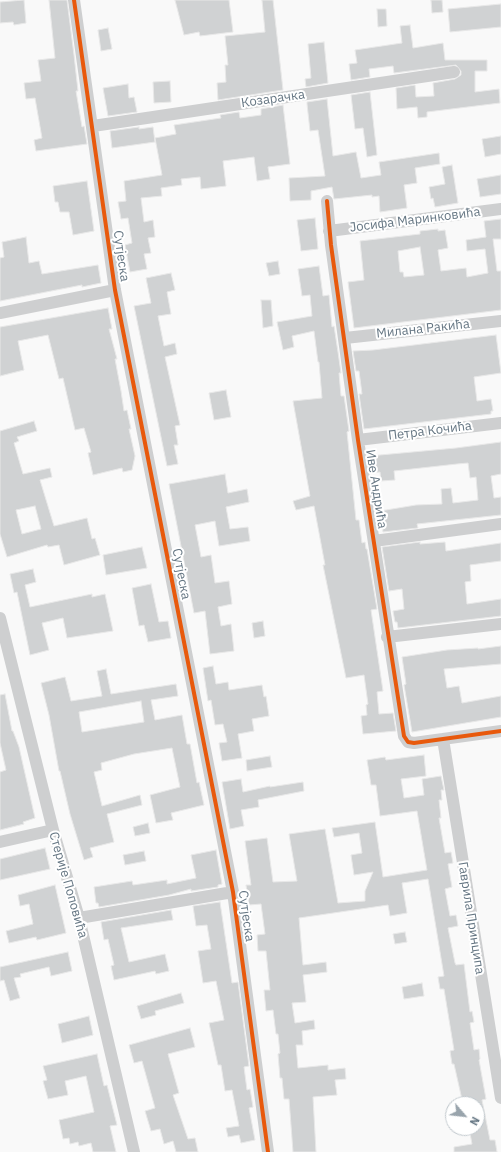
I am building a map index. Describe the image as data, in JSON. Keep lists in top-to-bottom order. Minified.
{"streets":{"street":["Козарачка","Јосифа Маринковића","Сутјеска","Милана Ракића","Петра Кочића","Иве Андрића","Стерије Поповића","Гаврила Принципа"]},"crossings":[["Козарачка","Сутјеска"],["Јосифа Маринковића","Иве Андрића"],["Милана Ракића","Иве Андрића"],["Петра Кочића","Иве Андрића"],["Иве Андрића","Гаврила Принципа"]],"north":"bottom right"}
